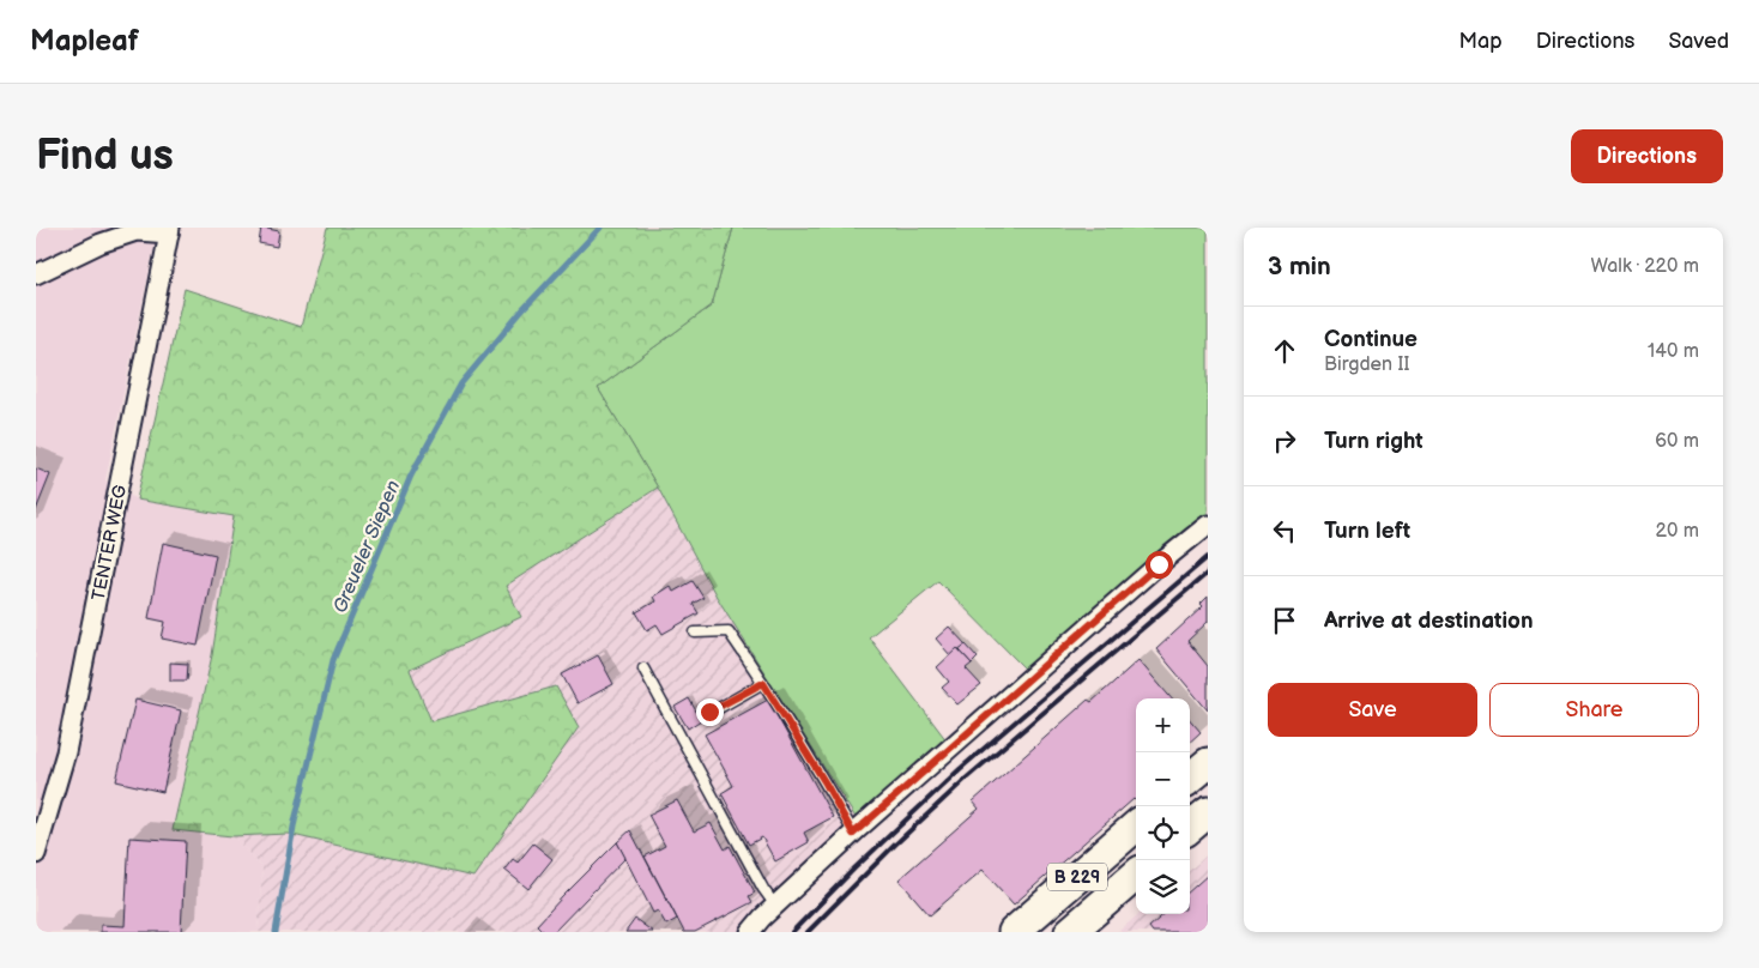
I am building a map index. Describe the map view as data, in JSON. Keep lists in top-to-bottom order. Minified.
{"streets":{"main road":["B 229"],"street":["TENTER WEG"]},"water":["Greueler Siepen"],"page":{"header":"Mapleaf","nav":["Map","Directions","Saved"],"buttons":["Directions",["Save","Share"]],"title":"Find us","heading":["3 min","Walk · 220 m"],"list":[["Continue","Birgden II","140 m"],["Turn right","60 m"],["Turn left","20 m"],"Arrive at destination"],"map_buttons":["+","−"]}}
